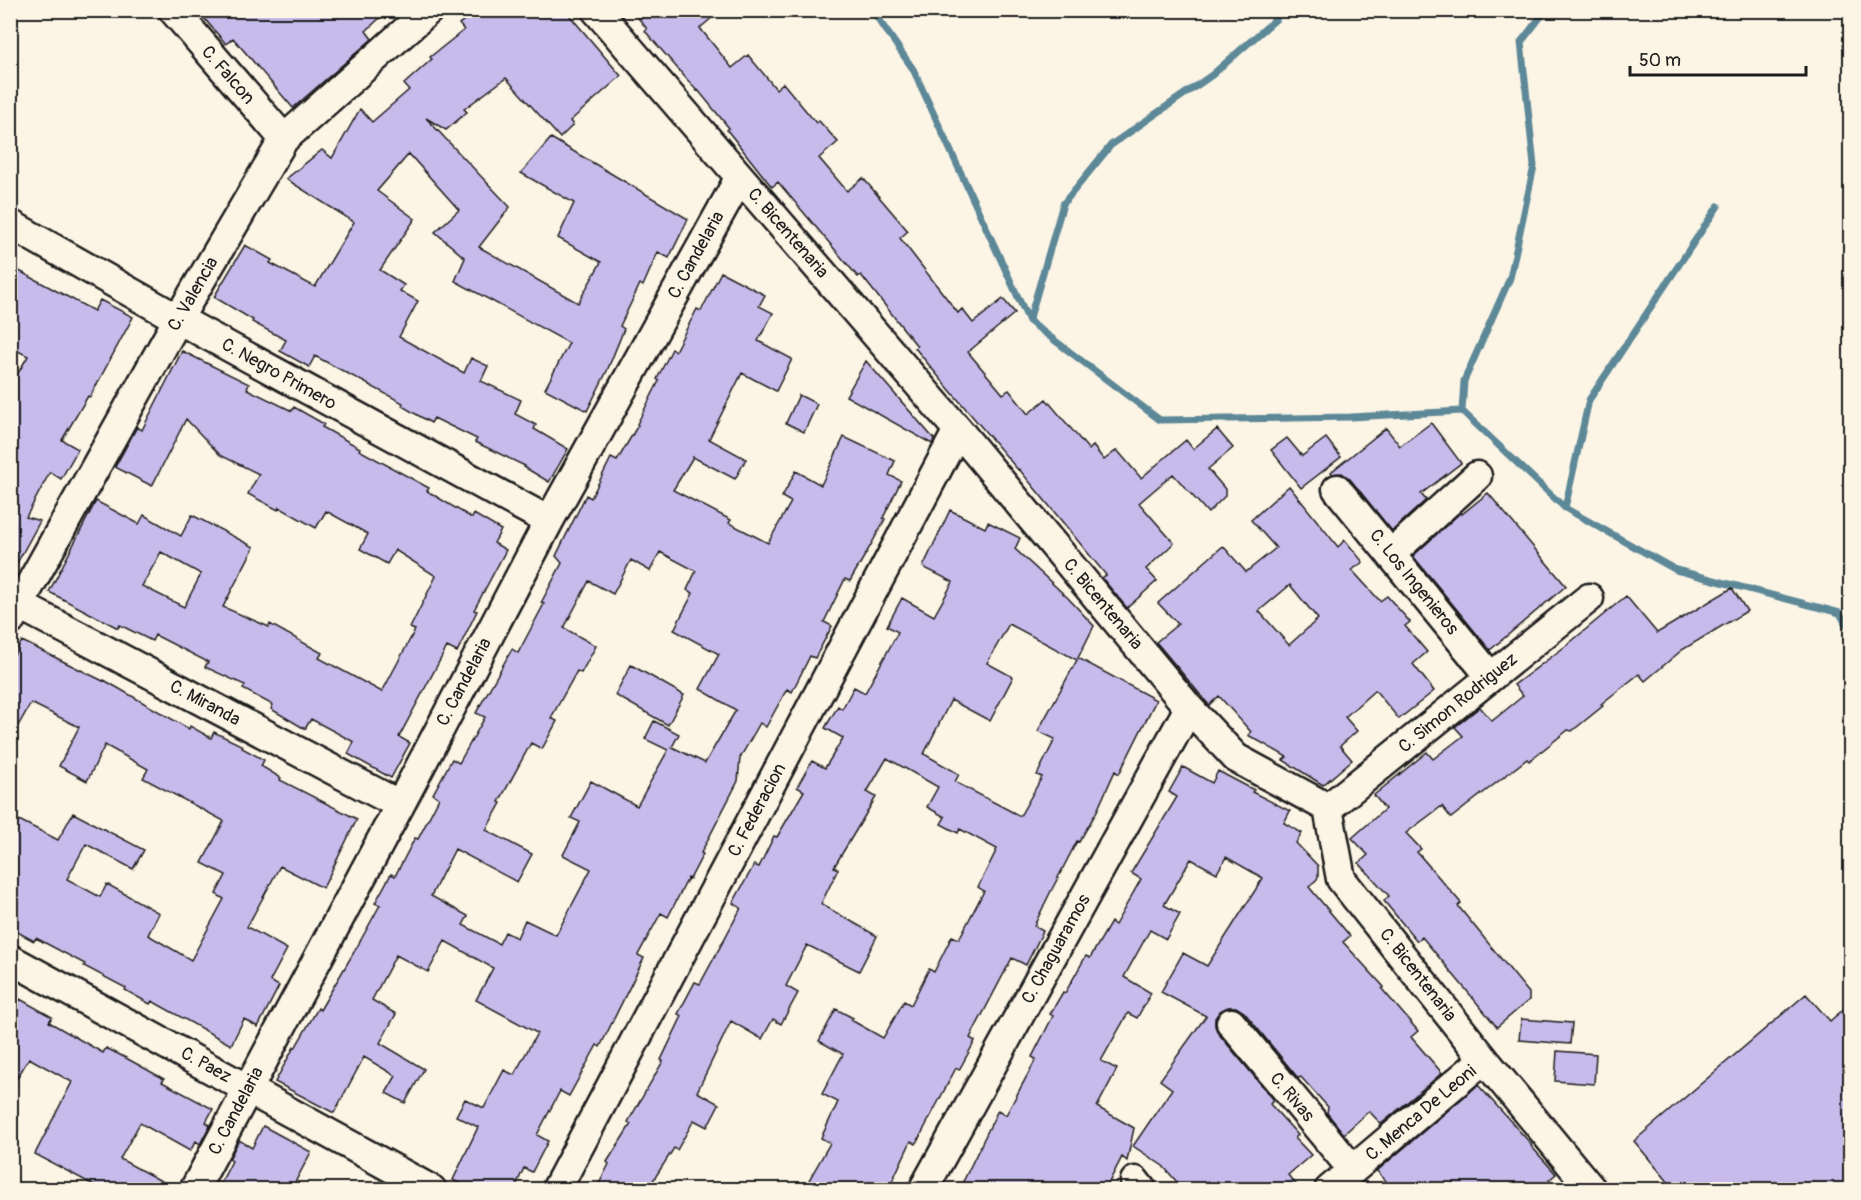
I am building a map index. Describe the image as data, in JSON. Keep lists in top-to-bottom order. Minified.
{"streets":{"street":["C. Falcon","C. Bicentenaria","C. Candelaria","C. Valencia","C. Negro Primero","C. Los Ingenieros","C. Miranda","C. Simon Rodriguez","C. Federacion","C. Chaguaramos","C. Paez","C. Rivas","C. Menca De Leoni"]},"crossings":[["C. Falcon","C. Valencia"],["C. Bicentenaria","C. Candelaria"],["C. Bicentenaria","C. Simon Rodriguez"],["C. Bicentenaria","C. Federacion"],["C. Bicentenaria","C. Chaguaramos"],["C. Bicentenaria","C. Menca De Leoni"],["C. Candelaria","C. Negro Primero"],["C. Candelaria","C. Miranda"],["C. Candelaria","C. Paez"],["C. Valencia","C. Negro Primero"],["C. Valencia","C. Miranda"],["C. Los Ingenieros","C. Simon Rodriguez"],["C. Rivas","C. Menca De Leoni"]],"scale_bar":"50 m"}
